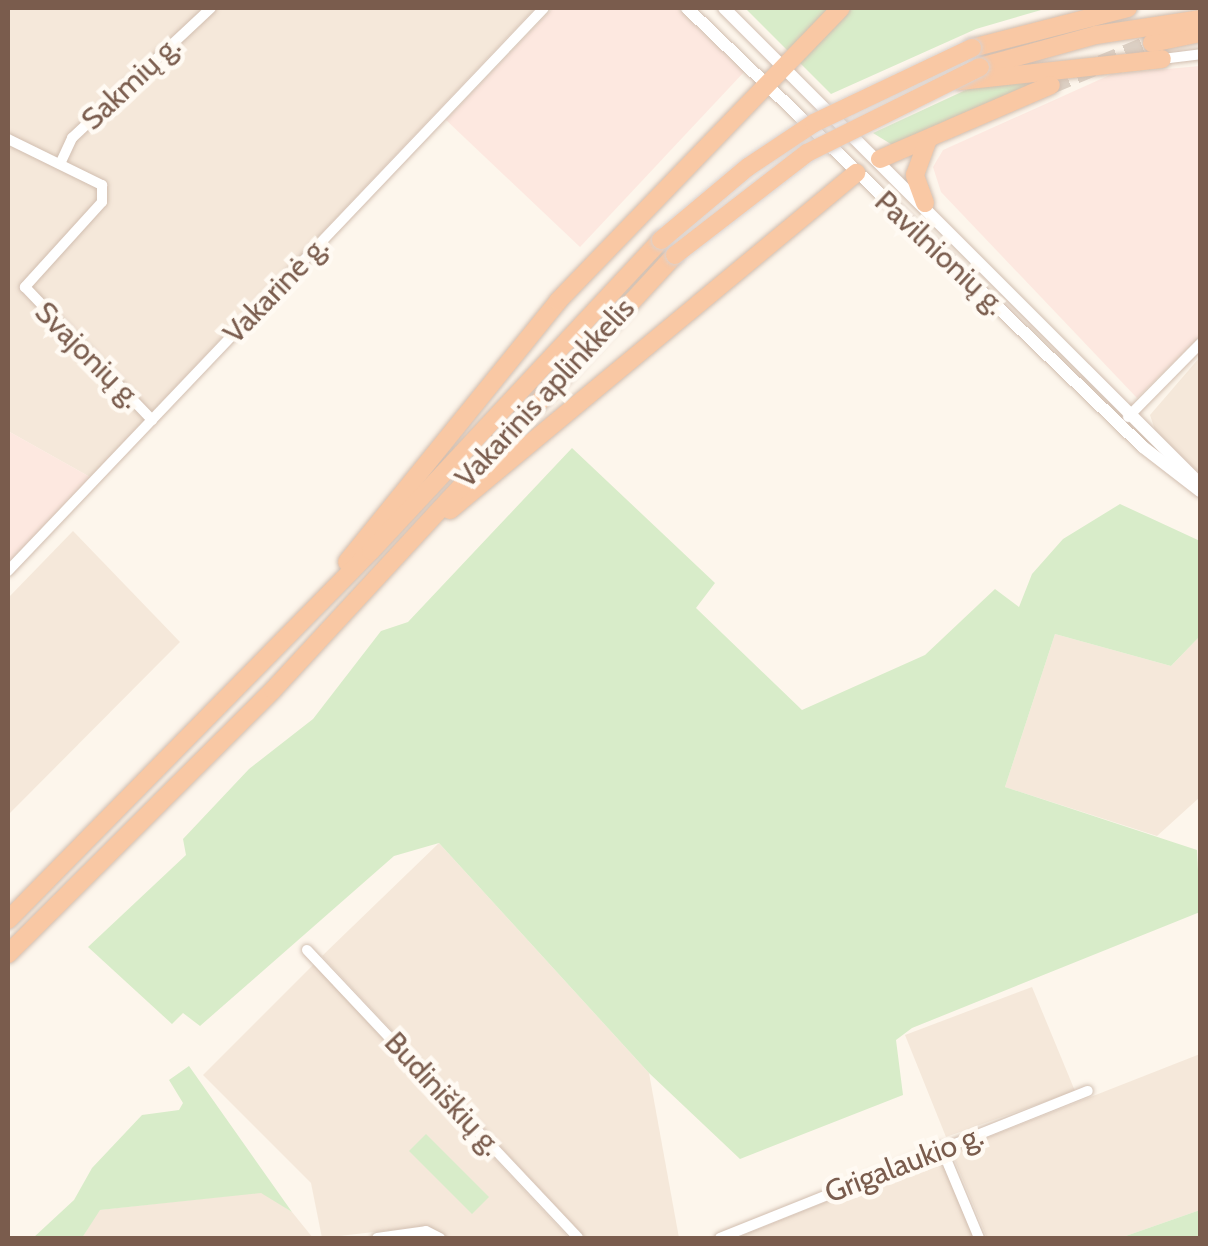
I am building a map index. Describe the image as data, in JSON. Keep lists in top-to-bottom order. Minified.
{"streets":{"highway":["Vakarinis aplinkkelis"],"street":["Sakmių g.","Pavilnionių g.","Vakarinė g.","Svajonių g.","Budiniškių g.","Grigalaukio g."]},"crossings":[["Sakmių g.","Svajonių g."],["Vakarinė g.","Svajonių g."]]}
